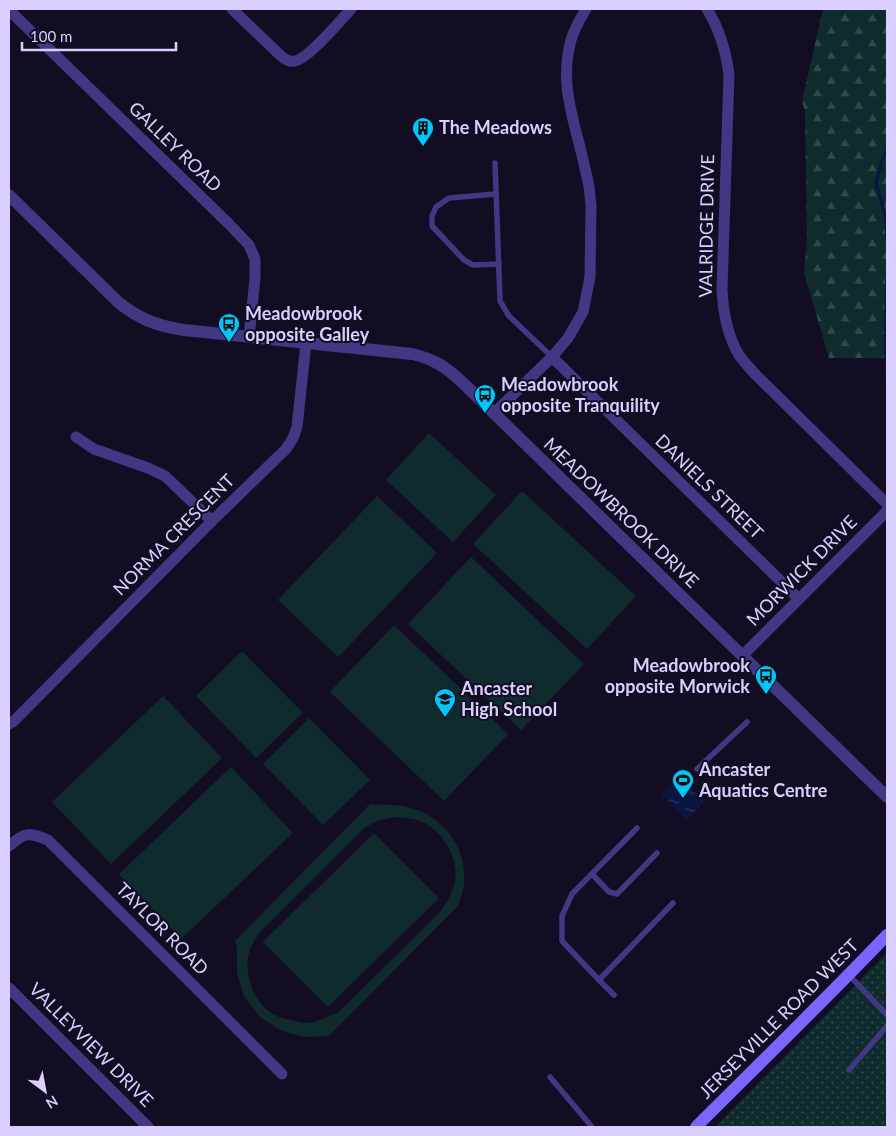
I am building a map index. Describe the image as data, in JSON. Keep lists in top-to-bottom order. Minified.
{"streets":{"main road":["JERSEYVILLE ROAD WEST"],"street":["GALLEY ROAD","VALRIDGE DRIVE","DANIELS STREET","MEADOWBROOK DRIVE","NORMA CRESCENT","MORWICK DRIVE","TAYLOR ROAD","VALLEYVIEW DRIVE"]},"crossings":[["GALLEY ROAD","MEADOWBROOK DRIVE"],["DANIELS STREET","MORWICK DRIVE"],["MEADOWBROOK DRIVE","NORMA CRESCENT"],["MEADOWBROOK DRIVE","MORWICK DRIVE"]],"places":{"building":["The Meadows"],"bus stop":["Meadowbrook opposite Galley","Meadowbrook opposite Tranquility","Meadowbrook opposite Morwick"],"school or university":["Ancaster High School"],"sports":["Ancaster Aquatics Centre"]},"scale_bar":"100 m","north":"bottom right"}
